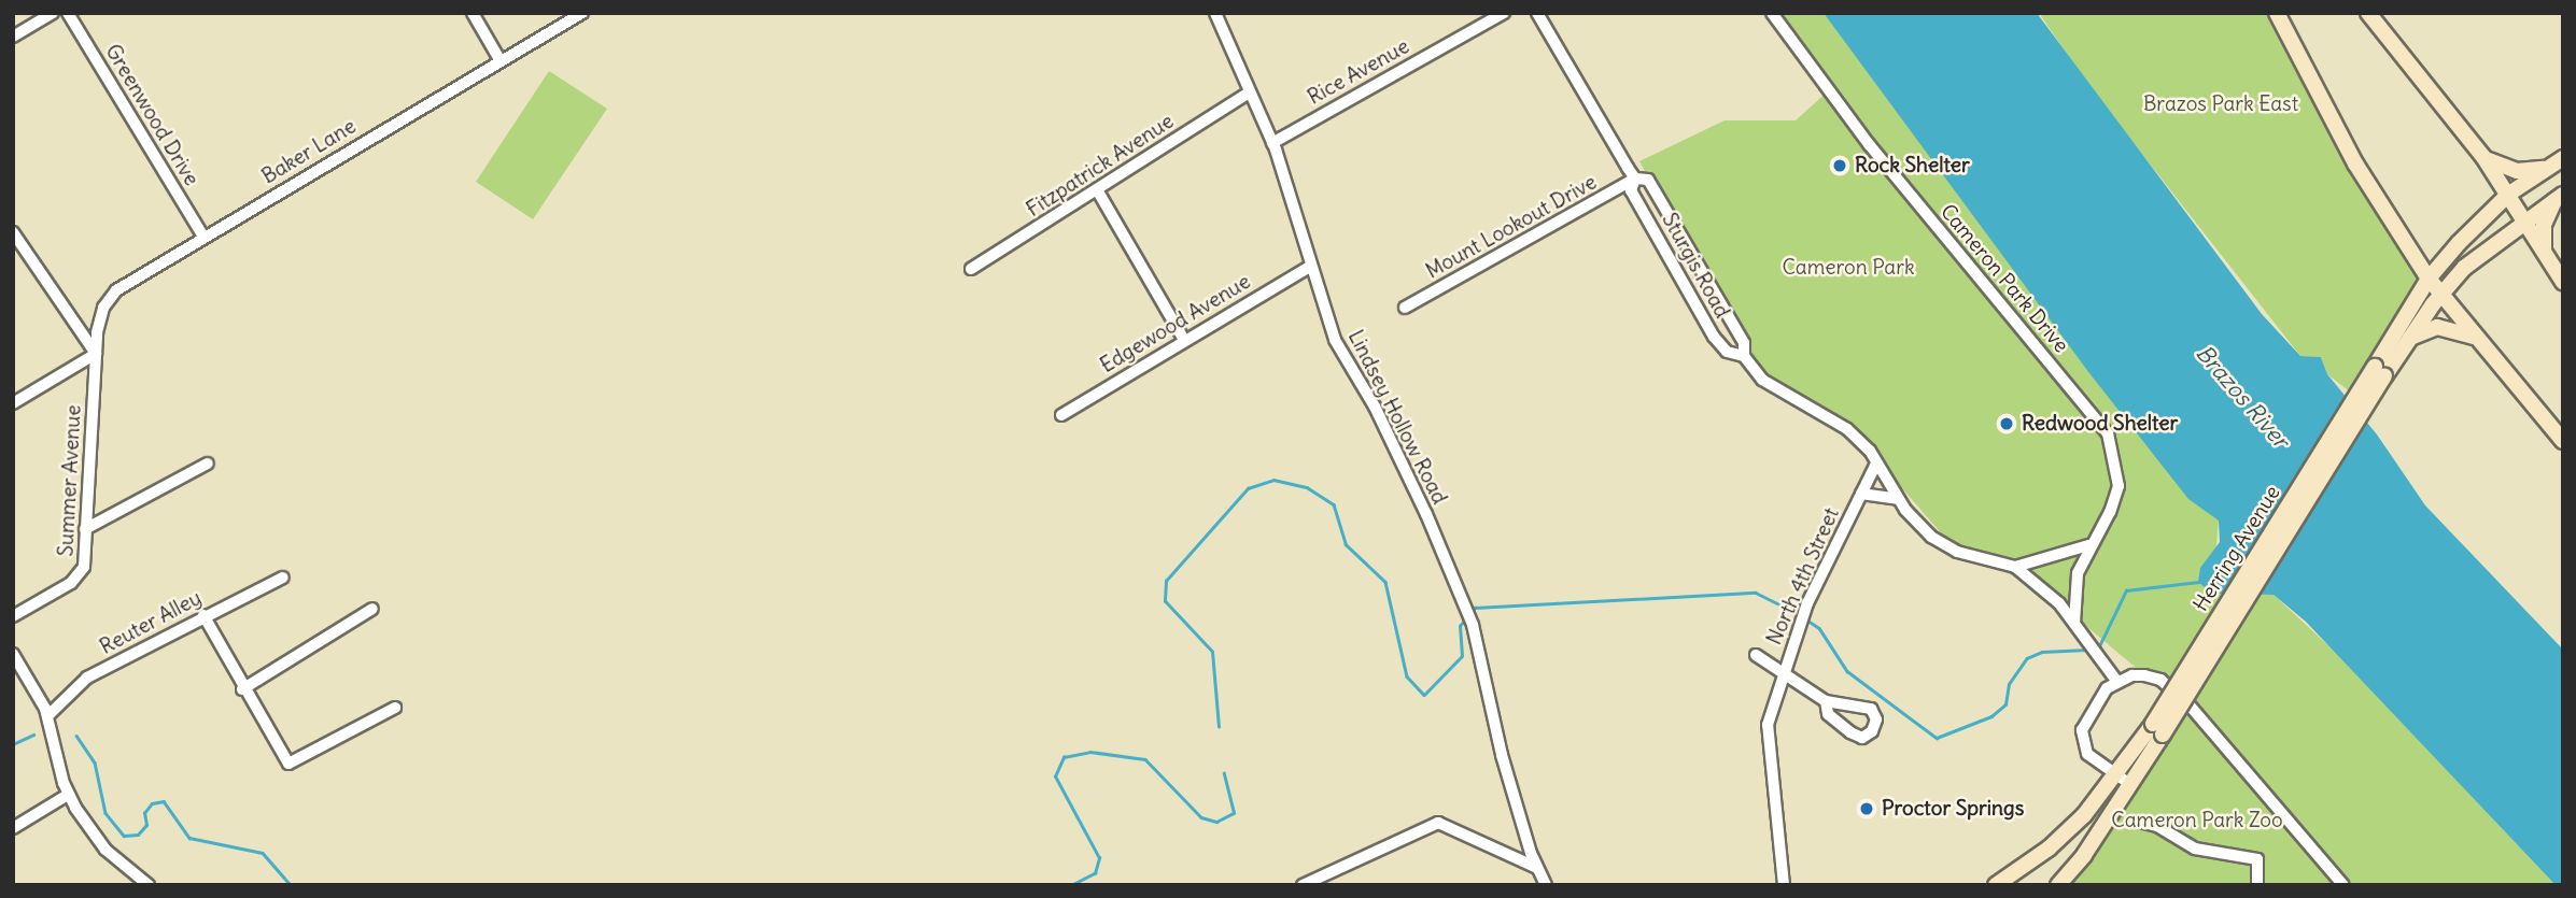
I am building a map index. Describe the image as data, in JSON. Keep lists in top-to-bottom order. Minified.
{"streets":{"main road":["Herring Avenue"],"street":["Rice Avenue","Greenwood Drive","Baker Lane","Fitzpatrick Avenue","Mount Lookout Drive","Sturgis Road","Cameron Park Drive","Edgewood Avenue","Lindsey Hollow Road","Summer Avenue","North 4th Street","Reuter Alley"]},"crossings":[["Rice Avenue","Lindsey Hollow Road"],["Greenwood Drive","Baker Lane"],["Baker Lane","Summer Avenue"],["Fitzpatrick Avenue","Lindsey Hollow Road"],["Mount Lookout Drive","Sturgis Road"],["Sturgis Road","Cameron Park Drive"],["Sturgis Road","North 4th Street"],["Edgewood Avenue","Lindsey Hollow Road"]],"water":["Brazos River"],"parks":["Brazos Park East","Cameron Park","Cameron Park Zoo"],"places":["Rock Shelter","Redwood Shelter","Proctor Springs"]}
